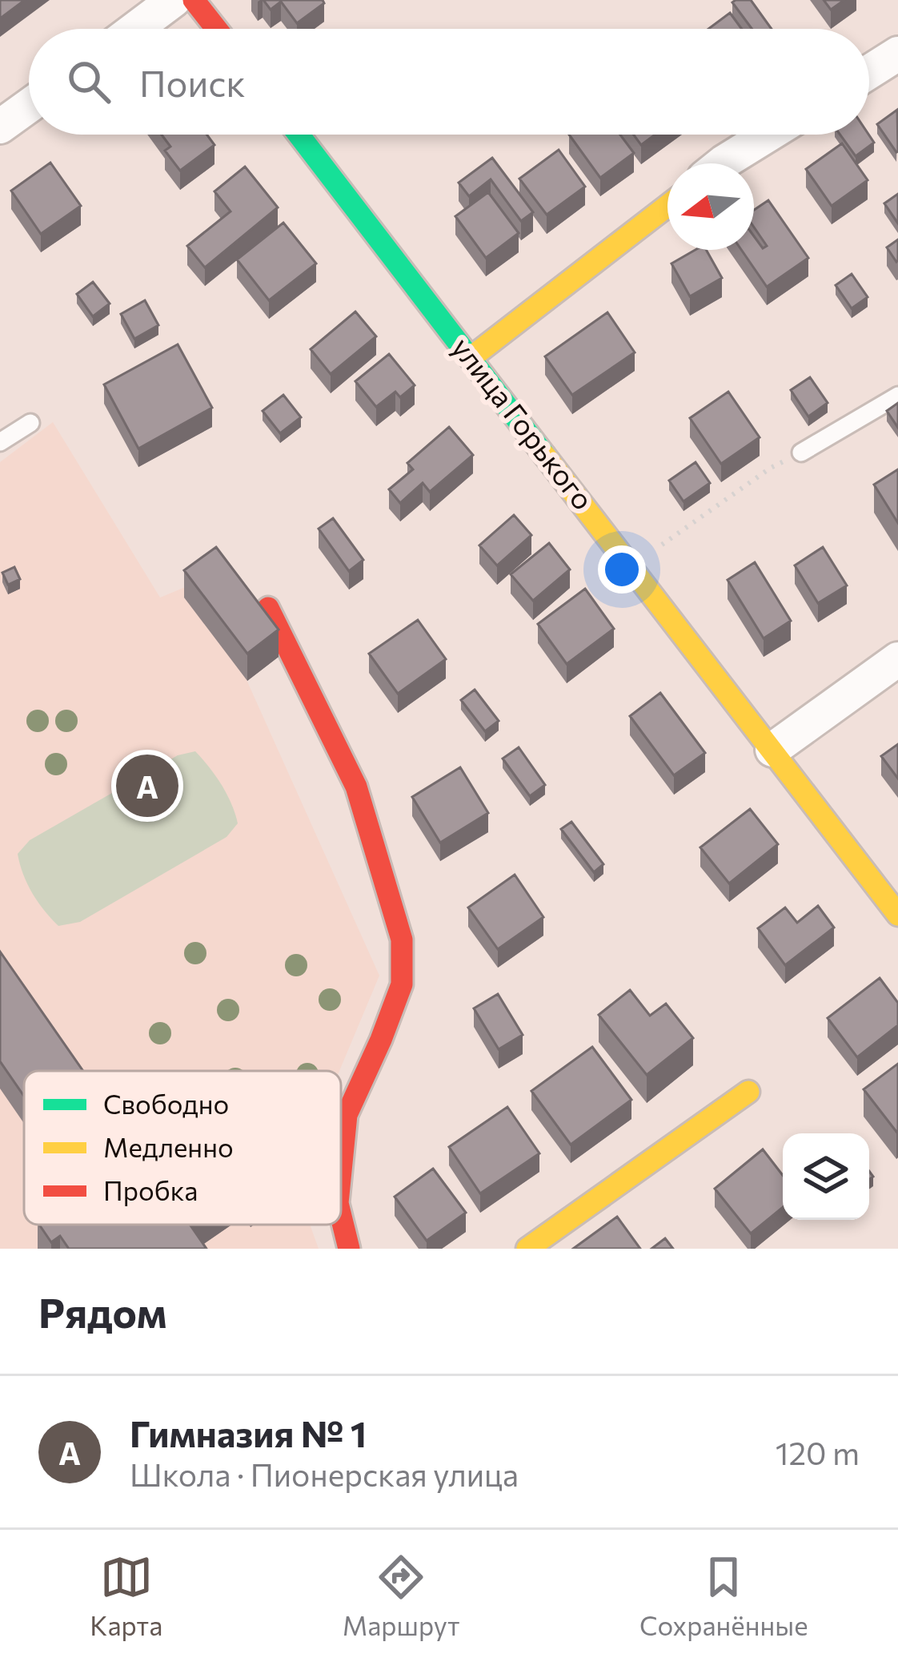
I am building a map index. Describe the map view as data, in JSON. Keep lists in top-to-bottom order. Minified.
{"streets":{"street":["улица Горького"]},"legend":["Свободно","Медленно","Пробка"],"north":"left","page":{"search":"Поиск","pins":"A","heading":"Рядом","list":[{"mark":"A","name":"Гимназия № 1","note":"Школа · Пионерская улица","value":"120 m"}],"nav":["Карта","Маршрут","Сохранённые"]}}
